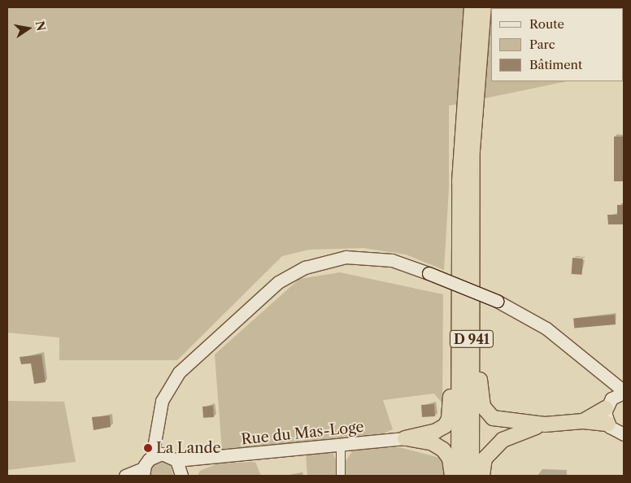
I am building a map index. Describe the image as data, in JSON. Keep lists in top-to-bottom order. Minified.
{"streets":{"highway":["D 941"],"main road":["Rue du Mas-Loge"]},"places":["La Lande"],"legend":["Route","Parc","Bâtiment"],"north":"right"}
